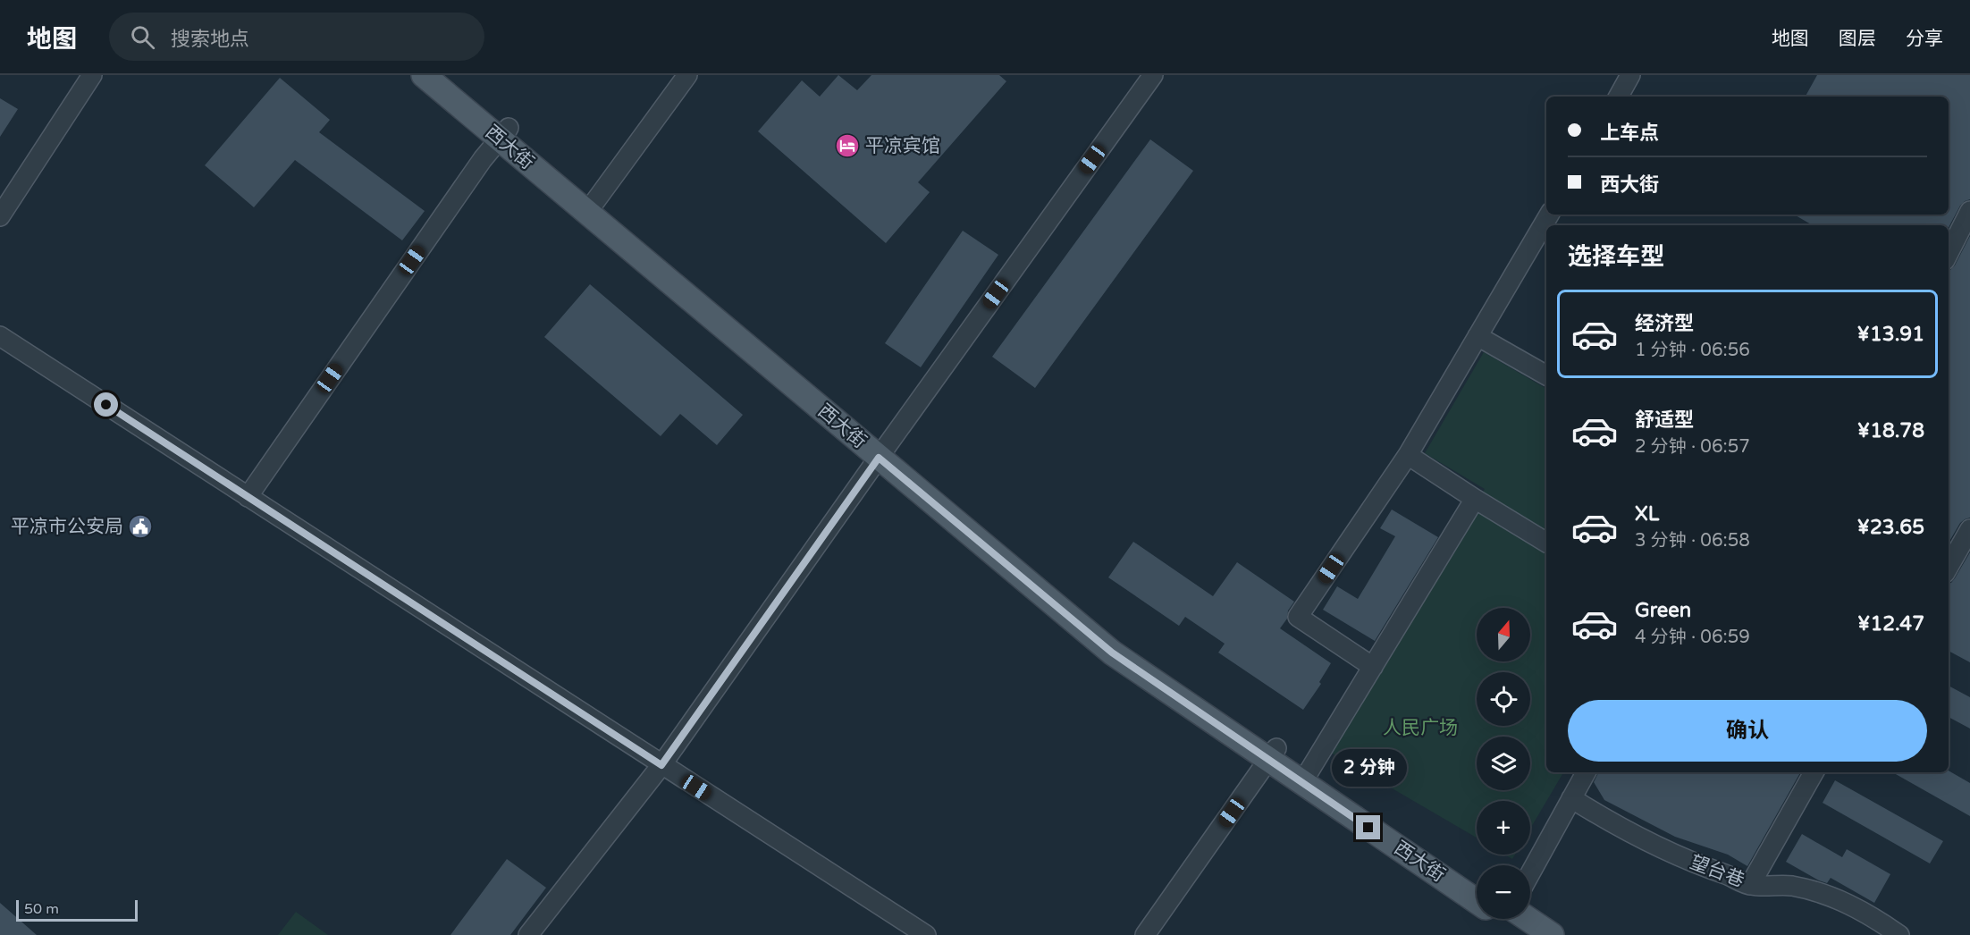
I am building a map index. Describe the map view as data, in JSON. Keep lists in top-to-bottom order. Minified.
{"streets":{"main road":["西大街"],"street":["望台巷"]},"parks":["人民广场"],"places":{"hotel":["平凉宾馆"],"public building":["平凉市公安局"]},"scale_bar":"50 m","north":"top","page":{"header":"地图","search":"搜索地点","nav":["地图","图层","分享"],"banner":["上车点","西大街"],"heading":"选择车型","list":[{"name":"经济型","note":"1 分钟 · 06:56","value":"¥13.91"},{"name":"舒适型","note":"2 分钟 · 06:57","value":"¥18.78"},{"name":"XL","note":"3 分钟 · 06:58","value":"¥23.65"},{"name":"Green","note":"4 分钟 · 06:59","value":"¥12.47"}],"map_buttons":["+","−"],"buttons":"确认","bubble":"2 分钟","scale":"50 m"}}
